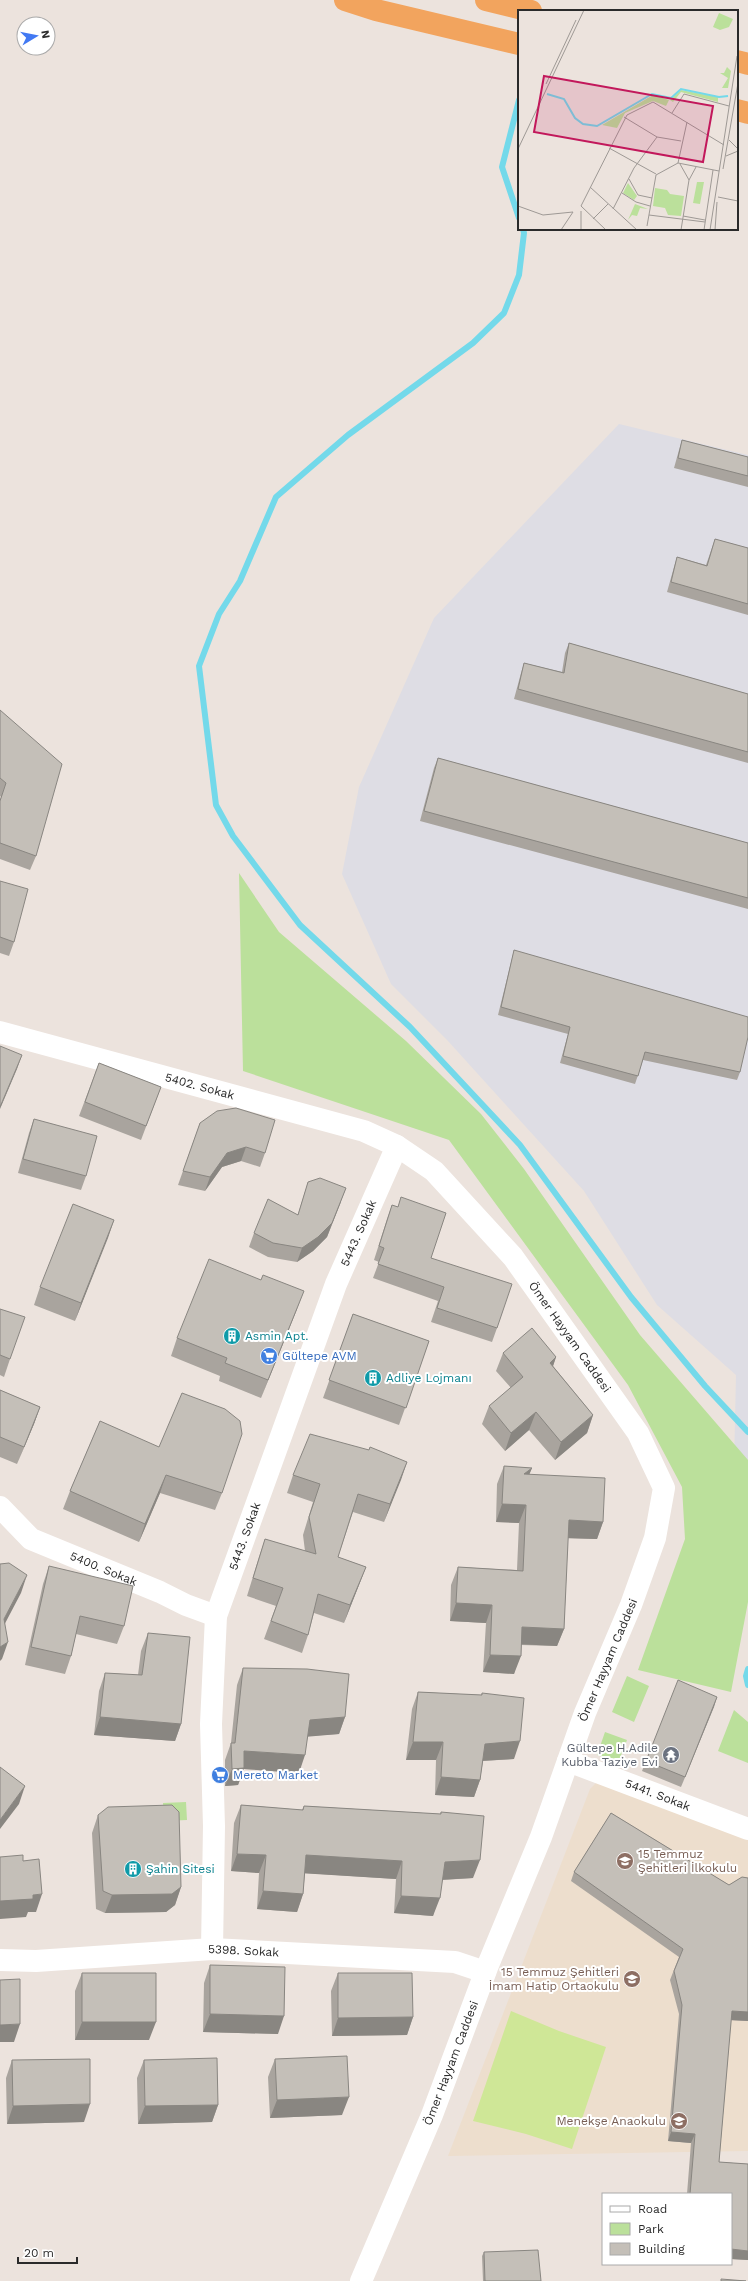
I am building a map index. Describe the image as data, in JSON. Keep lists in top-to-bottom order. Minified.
{"streets":{"street":["5402. Sokak","5443. Sokak","Ömer Hayyam Caddesi","5400. Sokak","5441. Sokak","5398. Sokak"]},"crossings":[["5402. Sokak","5443. Sokak"],["5402. Sokak","Ömer Hayyam Caddesi"],["5443. Sokak","Ömer Hayyam Caddesi"],["5443. Sokak","5400. Sokak"],["5443. Sokak","5398. Sokak"],["Ömer Hayyam Caddesi","5441. Sokak"],["Ömer Hayyam Caddesi","5398. Sokak"]],"places":{"building":["Asmin Apt.","Adliye Lojmanı","Şahin Sitesi"],"supermarket":["Gültepe AVM","Mereto Market"],"temple":["Gültepe H.Adile Kubba Taziye Evi"],"school or university":["15 Temmuz Şehitleri İlkokulu","15 Temmuz Şehitleri İmam Hatip Ortaokulu","Menekşe Anaokulu"]},"legend":["Road","Park","Building"],"scale_bar":"20 m","north":"right"}
